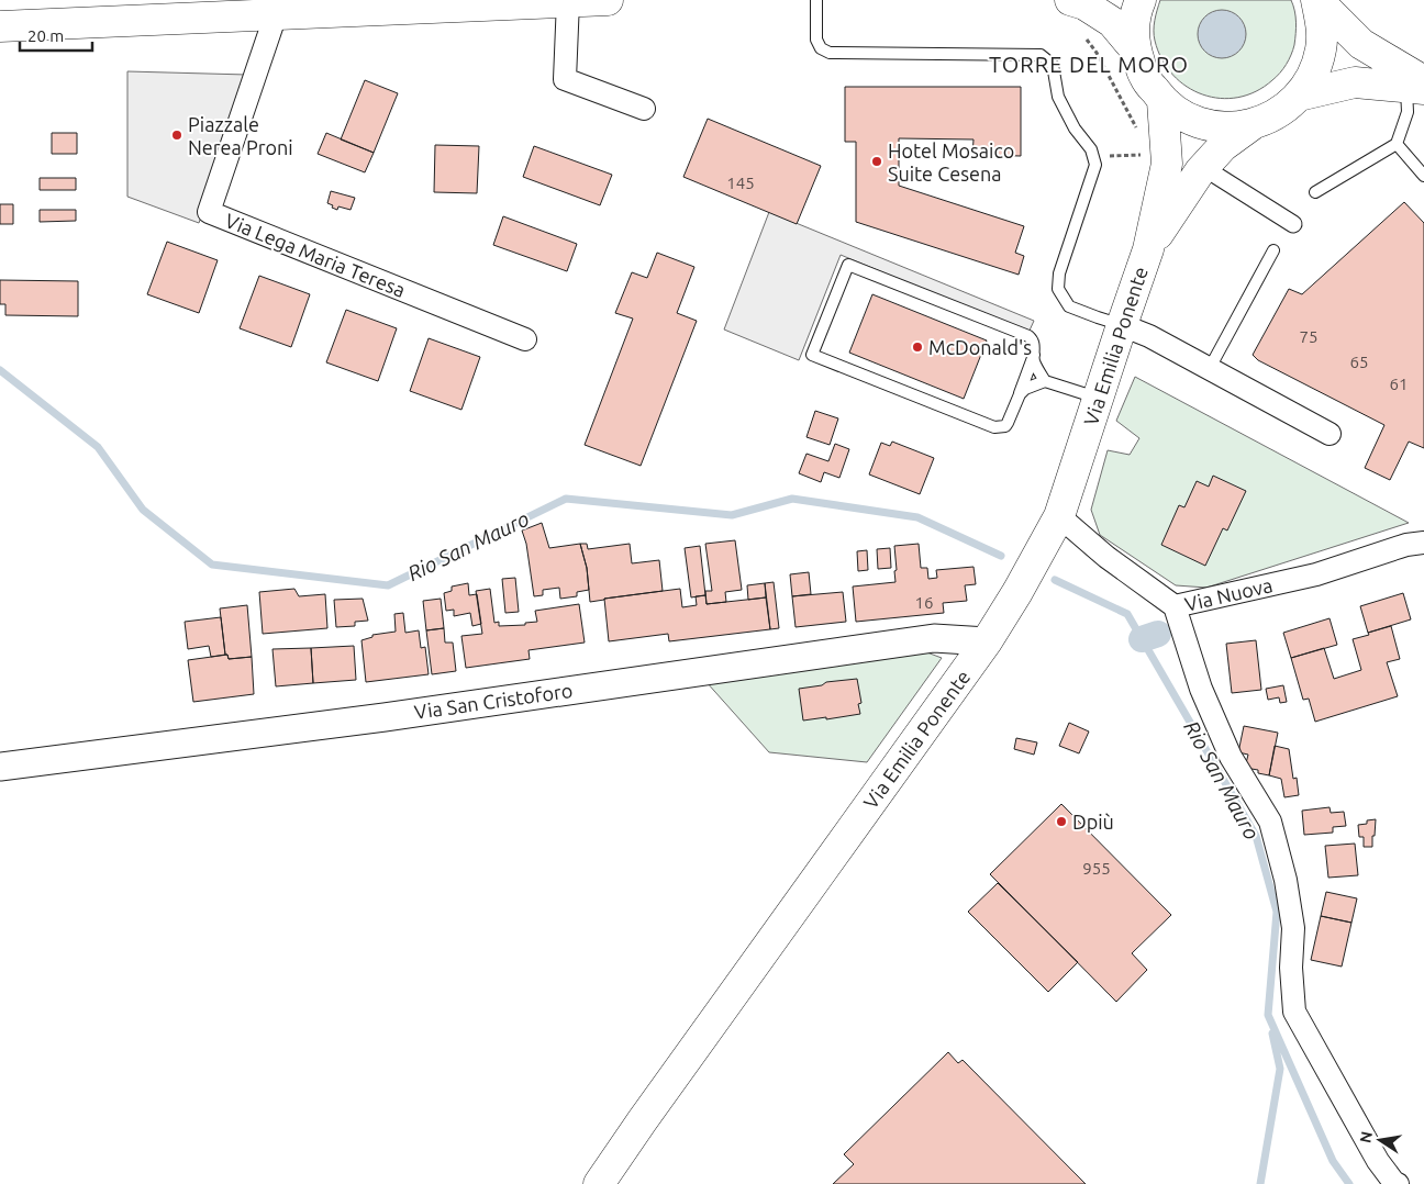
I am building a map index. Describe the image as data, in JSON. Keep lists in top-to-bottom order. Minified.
{"streets":{"main road":["Via Emilia Ponente"],"street":["Via Lega Maria Teresa","Via Nuova","Via San Cristoforo"]},"crossings":[["Via Emilia Ponente","Via Nuova"],["Via Emilia Ponente","Via San Cristoforo"]],"districts":["TORRE DEL MORO"],"water":["Rio San Mauro"],"places":["Piazzale Nerea Proni","Hotel Mosaico Suite Cesena","McDonald's","Dpiù"],"house_numbers":["145","75","65","61","16","955"],"scale_bar":"20 m","north":"left"}
